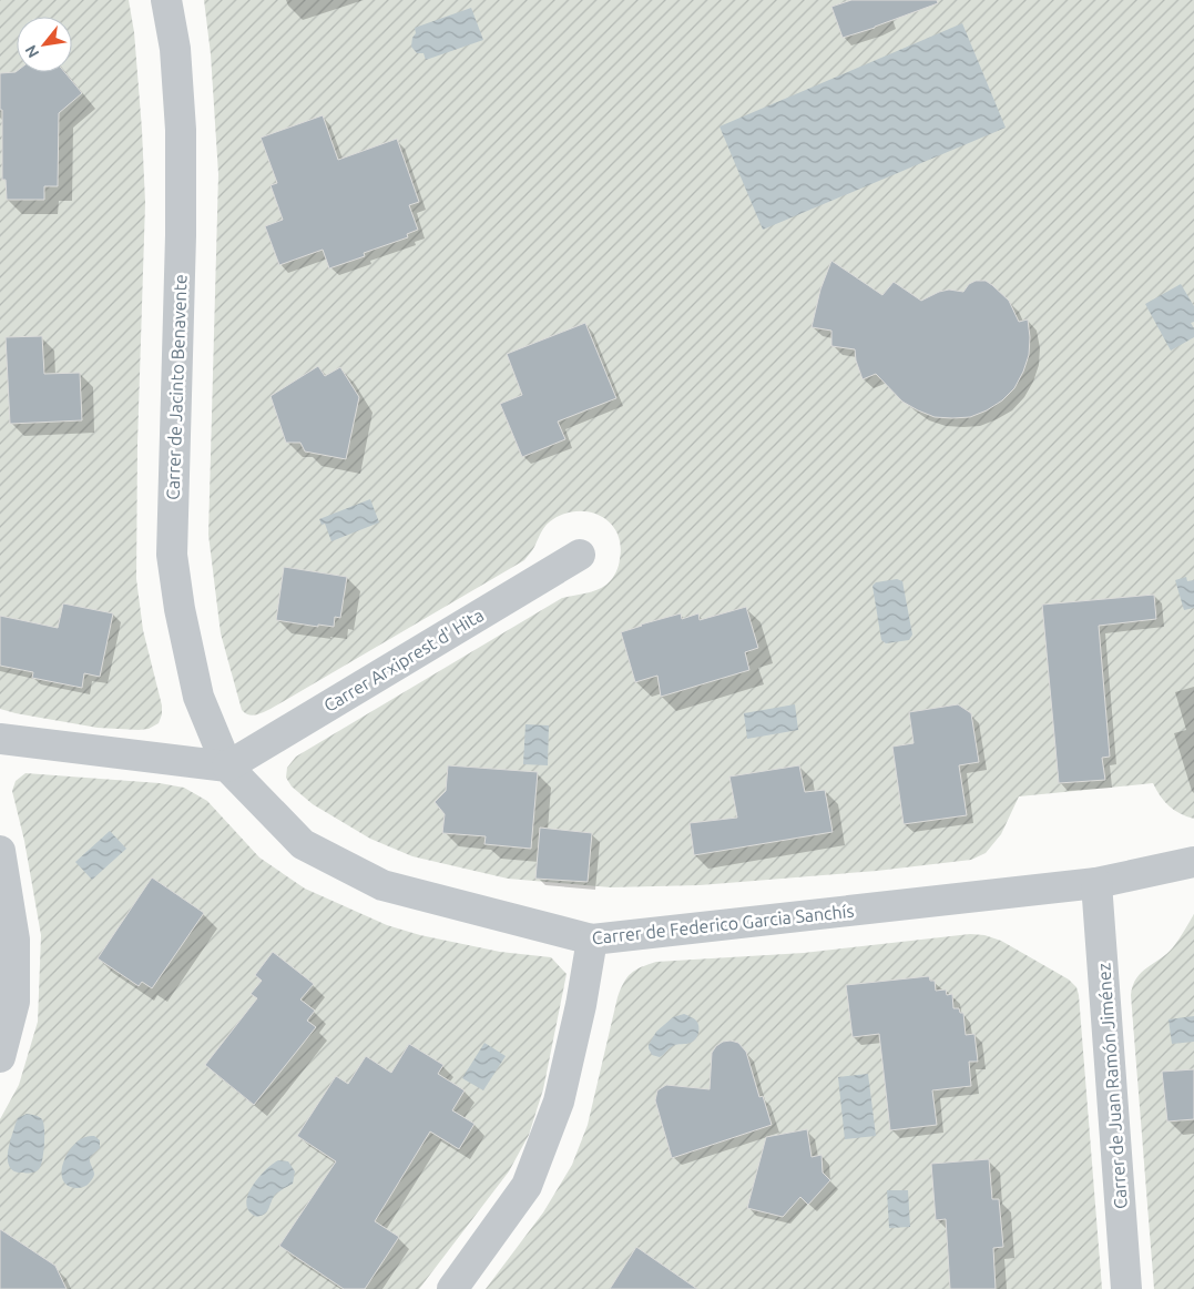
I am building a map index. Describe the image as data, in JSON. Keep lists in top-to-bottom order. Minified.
{"streets":{"street":["Carrer de Jacinto Benavente","Carrer Arxiprest d' Hita","Carrer de Federico Garcia Sanchís","Carrer de Juan Ramón Jiménez"]},"crossings":[["Carrer de Jacinto Benavente","Carrer Arxiprest d' Hita"],["Carrer de Jacinto Benavente","Carrer de Federico Garcia Sanchís"],["Carrer Arxiprest d' Hita","Carrer de Federico Garcia Sanchís"],["Carrer de Federico Garcia Sanchís","Carrer de Juan Ramón Jiménez"]],"north":"bottom left"}
